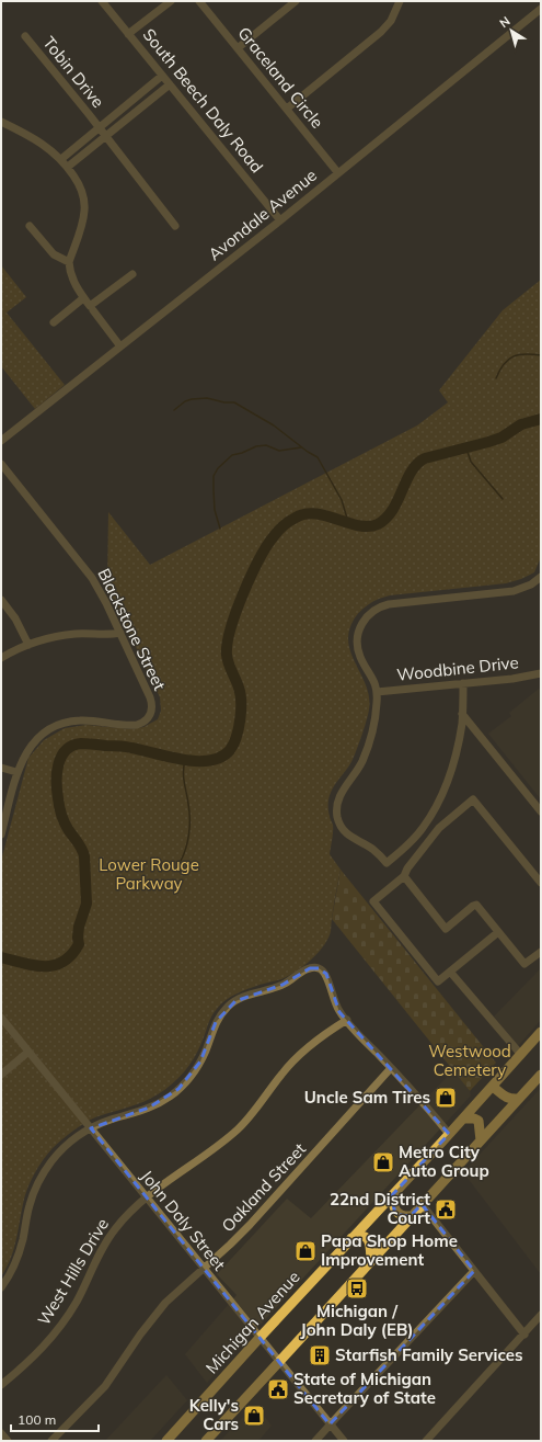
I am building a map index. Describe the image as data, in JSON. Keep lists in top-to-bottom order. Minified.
{"streets":{"main road":["Michigan Avenue"],"street":["Tobin Drive","Graceland Circle","South Beech Daly Road","Avondale Avenue","Blackstone Street","Woodbine Drive","Oakland Street","John Daly Street","West Hills Drive"]},"crossings":[["Tobin Drive","South Beech Daly Road"],["Graceland Circle","Avondale Avenue"],["South Beech Daly Road","Avondale Avenue"],["Oakland Street","John Daly Street"],["John Daly Street","West Hills Drive"],["John Daly Street","Michigan Avenue"]],"parks":["Lower Rouge Parkway","Westwood Cemetery"],"places":{"shop":["Uncle Sam Tires","Metro City Auto Group","Papa Shop Home Improvement","Kelly's Cars"],"public building":["22nd District Court","State of Michigan Secretary of State"],"bus stop":["Michigan / John Daly (EB)"],"building":["Starfish Family Services"]},"scale_bar":"100 m","north":"top left"}
